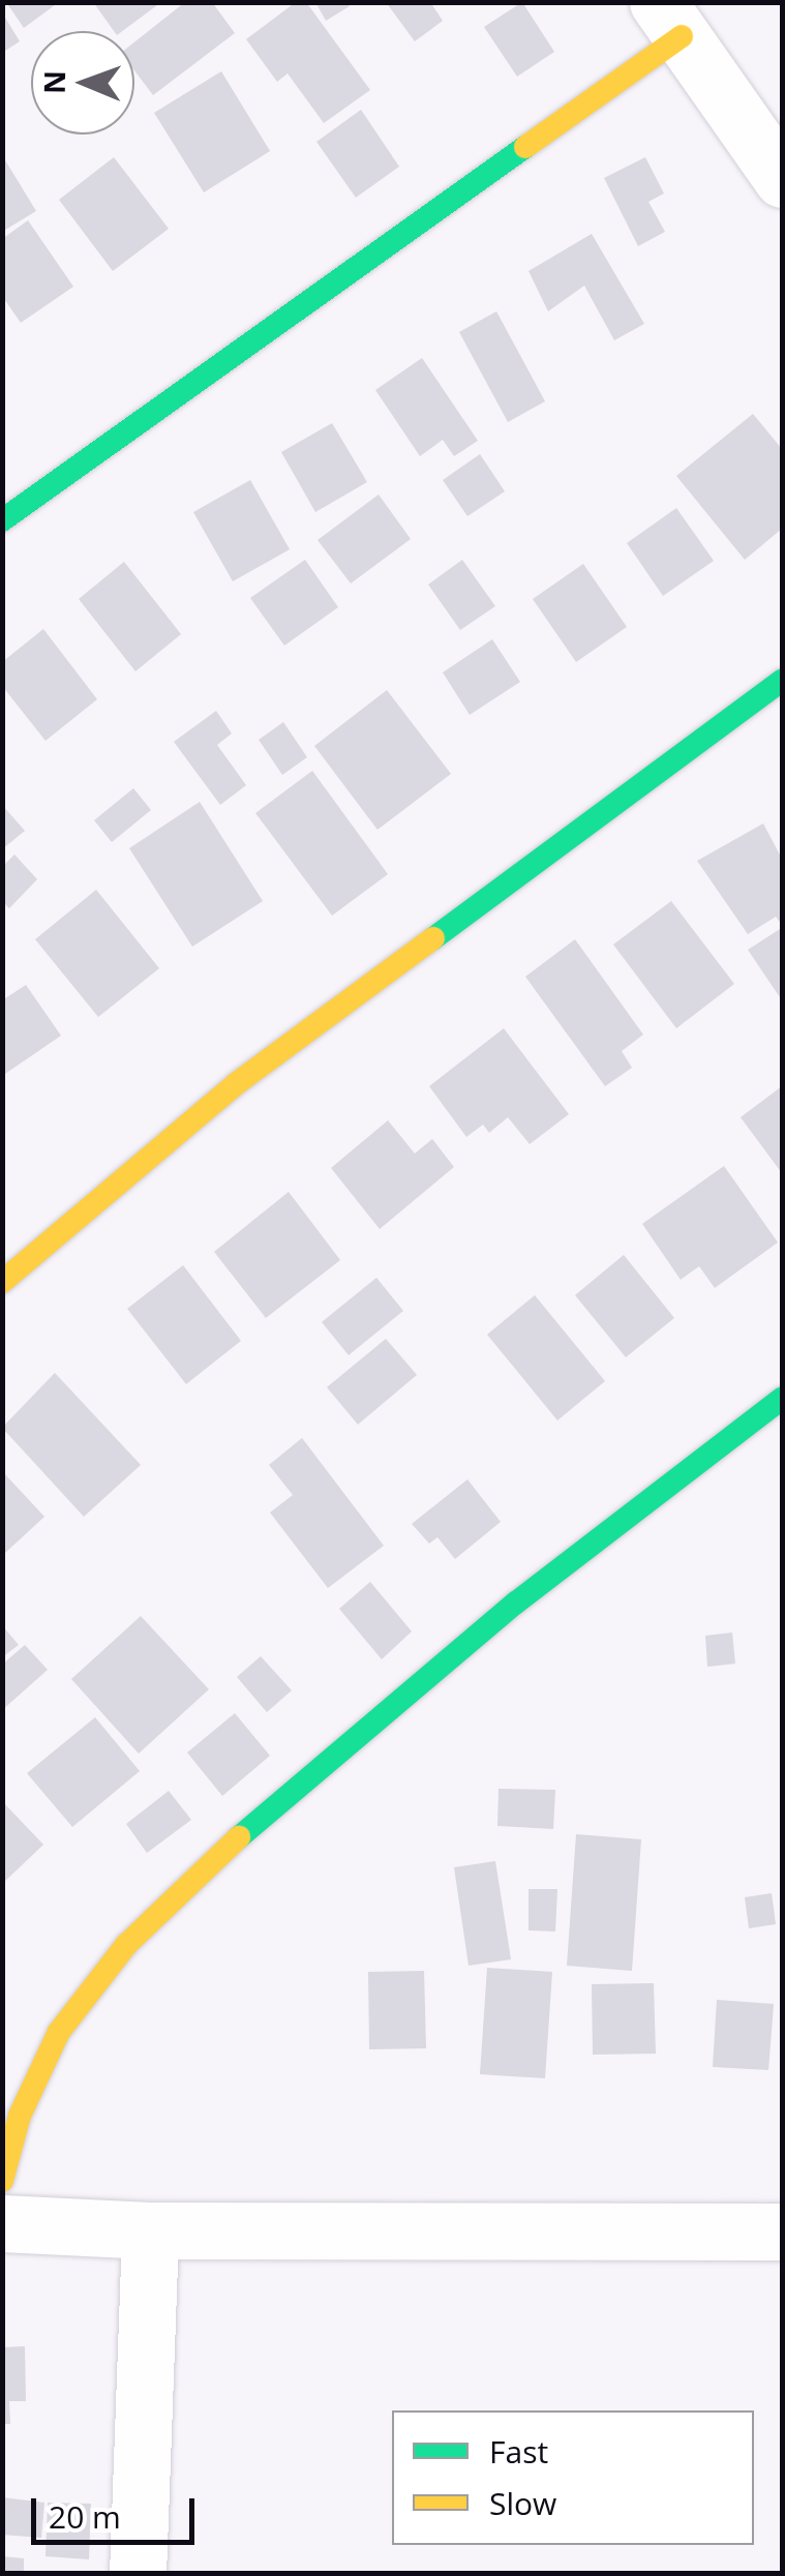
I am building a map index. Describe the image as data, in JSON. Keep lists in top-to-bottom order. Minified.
{"legend":["Fast","Slow"],"scale_bar":"20 m","north":"left"}
